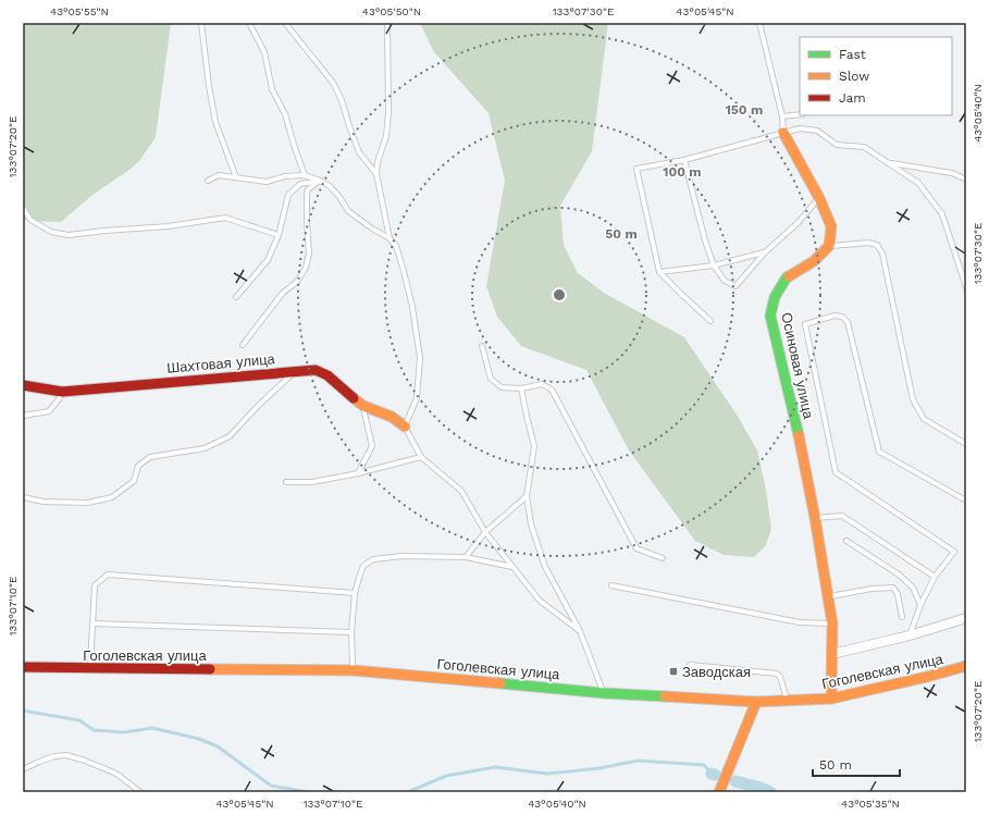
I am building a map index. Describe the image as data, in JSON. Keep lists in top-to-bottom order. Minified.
{"streets":{"street":["Шахтовая улица","Осиновая улица","Гоголевская улица"]},"crossings":[["Осиновая улица","Гоголевская улица"]],"places":{"transit":["Заводская"]},"legend":["Fast","Slow","Jam"],"scale_bar":"50 m","coordinates":["43°05'55\"N","43°05'50\"N","133°07'30\"E","43°05'45\"N","43°05'40\"N","133°07'20\"E","133°07'10\"E","43°05'35\"N"],"rings":["150 m","100 m","50 m"]}
